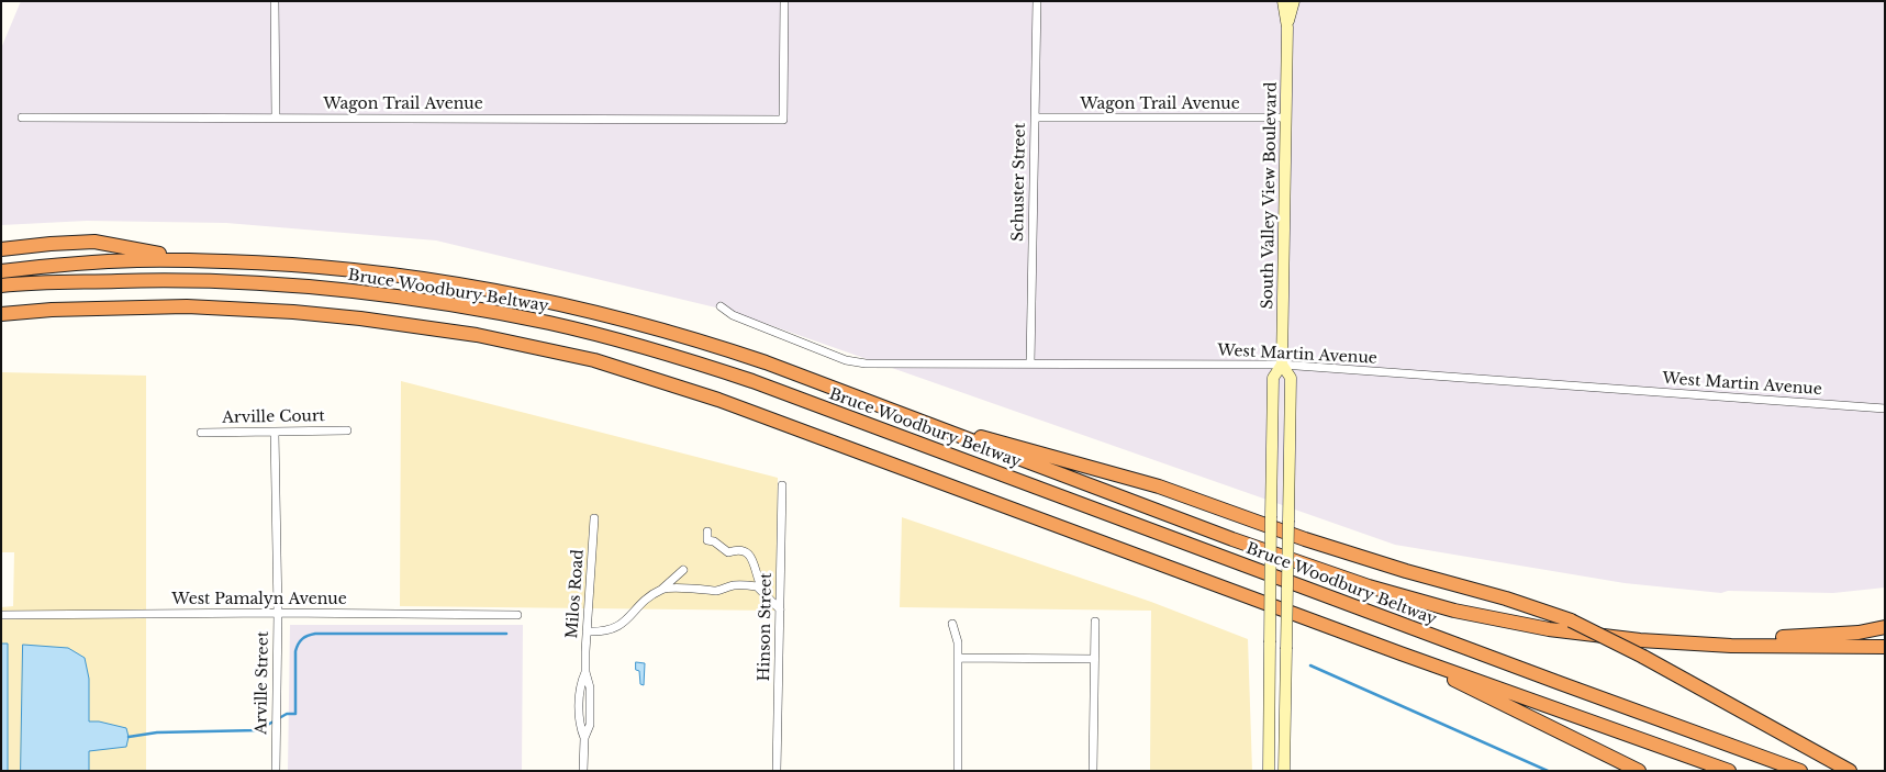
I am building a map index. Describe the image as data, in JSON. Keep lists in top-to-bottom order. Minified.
{"streets":{"highway":["Bruce Woodbury Beltway"],"main road":["South Valley View Boulevard"],"street":["Wagon Trail Avenue","Schuster Street","West Martin Avenue","Arville Court","Milos Road","West Pamalyn Avenue","Hinson Street","Arville Street"]},"crossings":[["Wagon Trail Avenue","Schuster Street"],["Wagon Trail Avenue","South Valley View Boulevard"],["Schuster Street","West Martin Avenue"],["South Valley View Boulevard","West Martin Avenue"],["Arville Court","Arville Street"],["West Pamalyn Avenue","Arville Street"]]}
